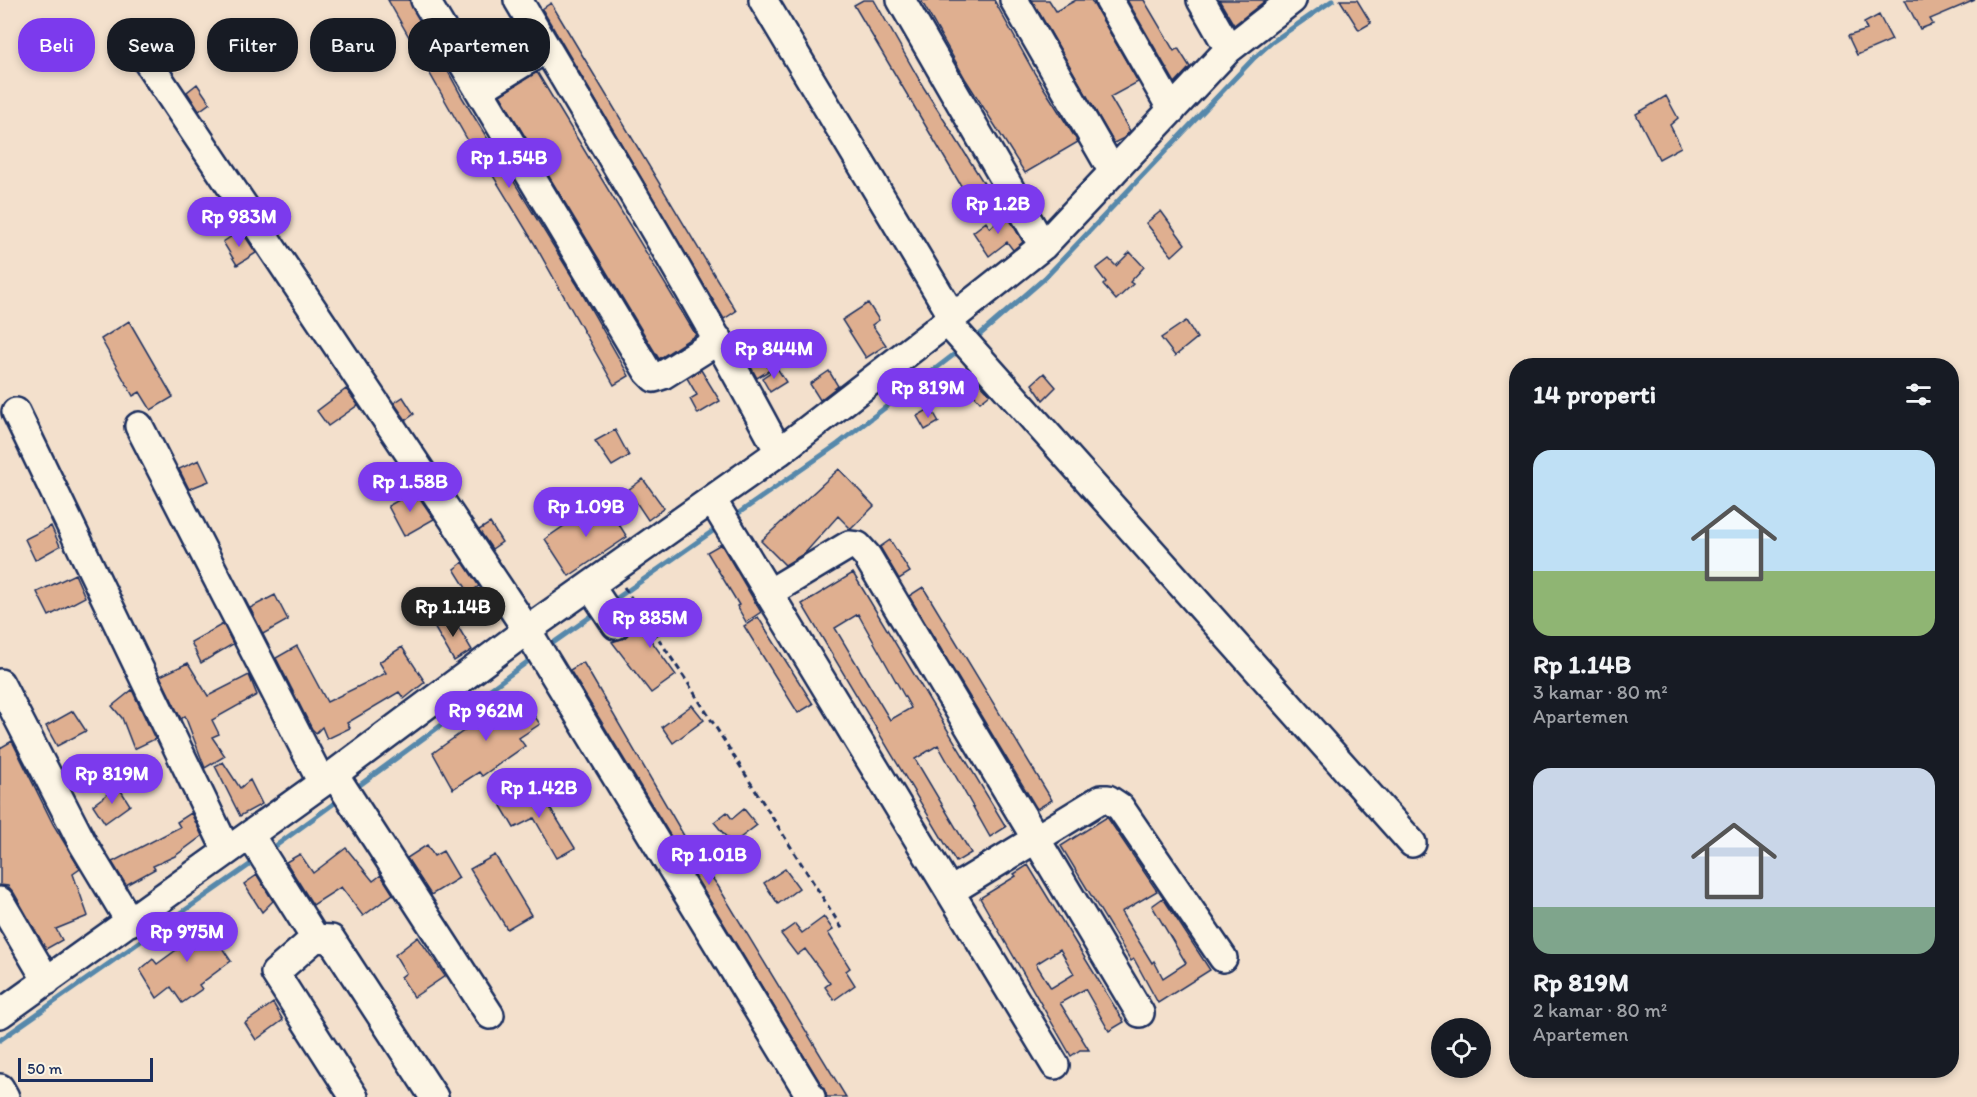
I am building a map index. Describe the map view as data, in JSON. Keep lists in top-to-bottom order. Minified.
{"scale_bar":"50 m","page":{"chip":["Beli","Sewa","Filter","Baru","Apartemen"],"price":["Rp 1.54B","Rp 1.2B","Rp 983M","Rp 844M","Rp 819M","Rp 1.58B","Rp 1.09B","Rp 1.14B","Rp 885M","Rp 962M","Rp 819M","Rp 1.42B","Rp 1.01B","Rp 975M"],"heading":"14 properti","list":[{"name":"Rp 1.14B","note":"3 kamar · 80 m² · Apartemen"},{"name":"Rp 819M","note":"2 kamar · 80 m² · Apartemen"}],"scale":"50 m"}}
